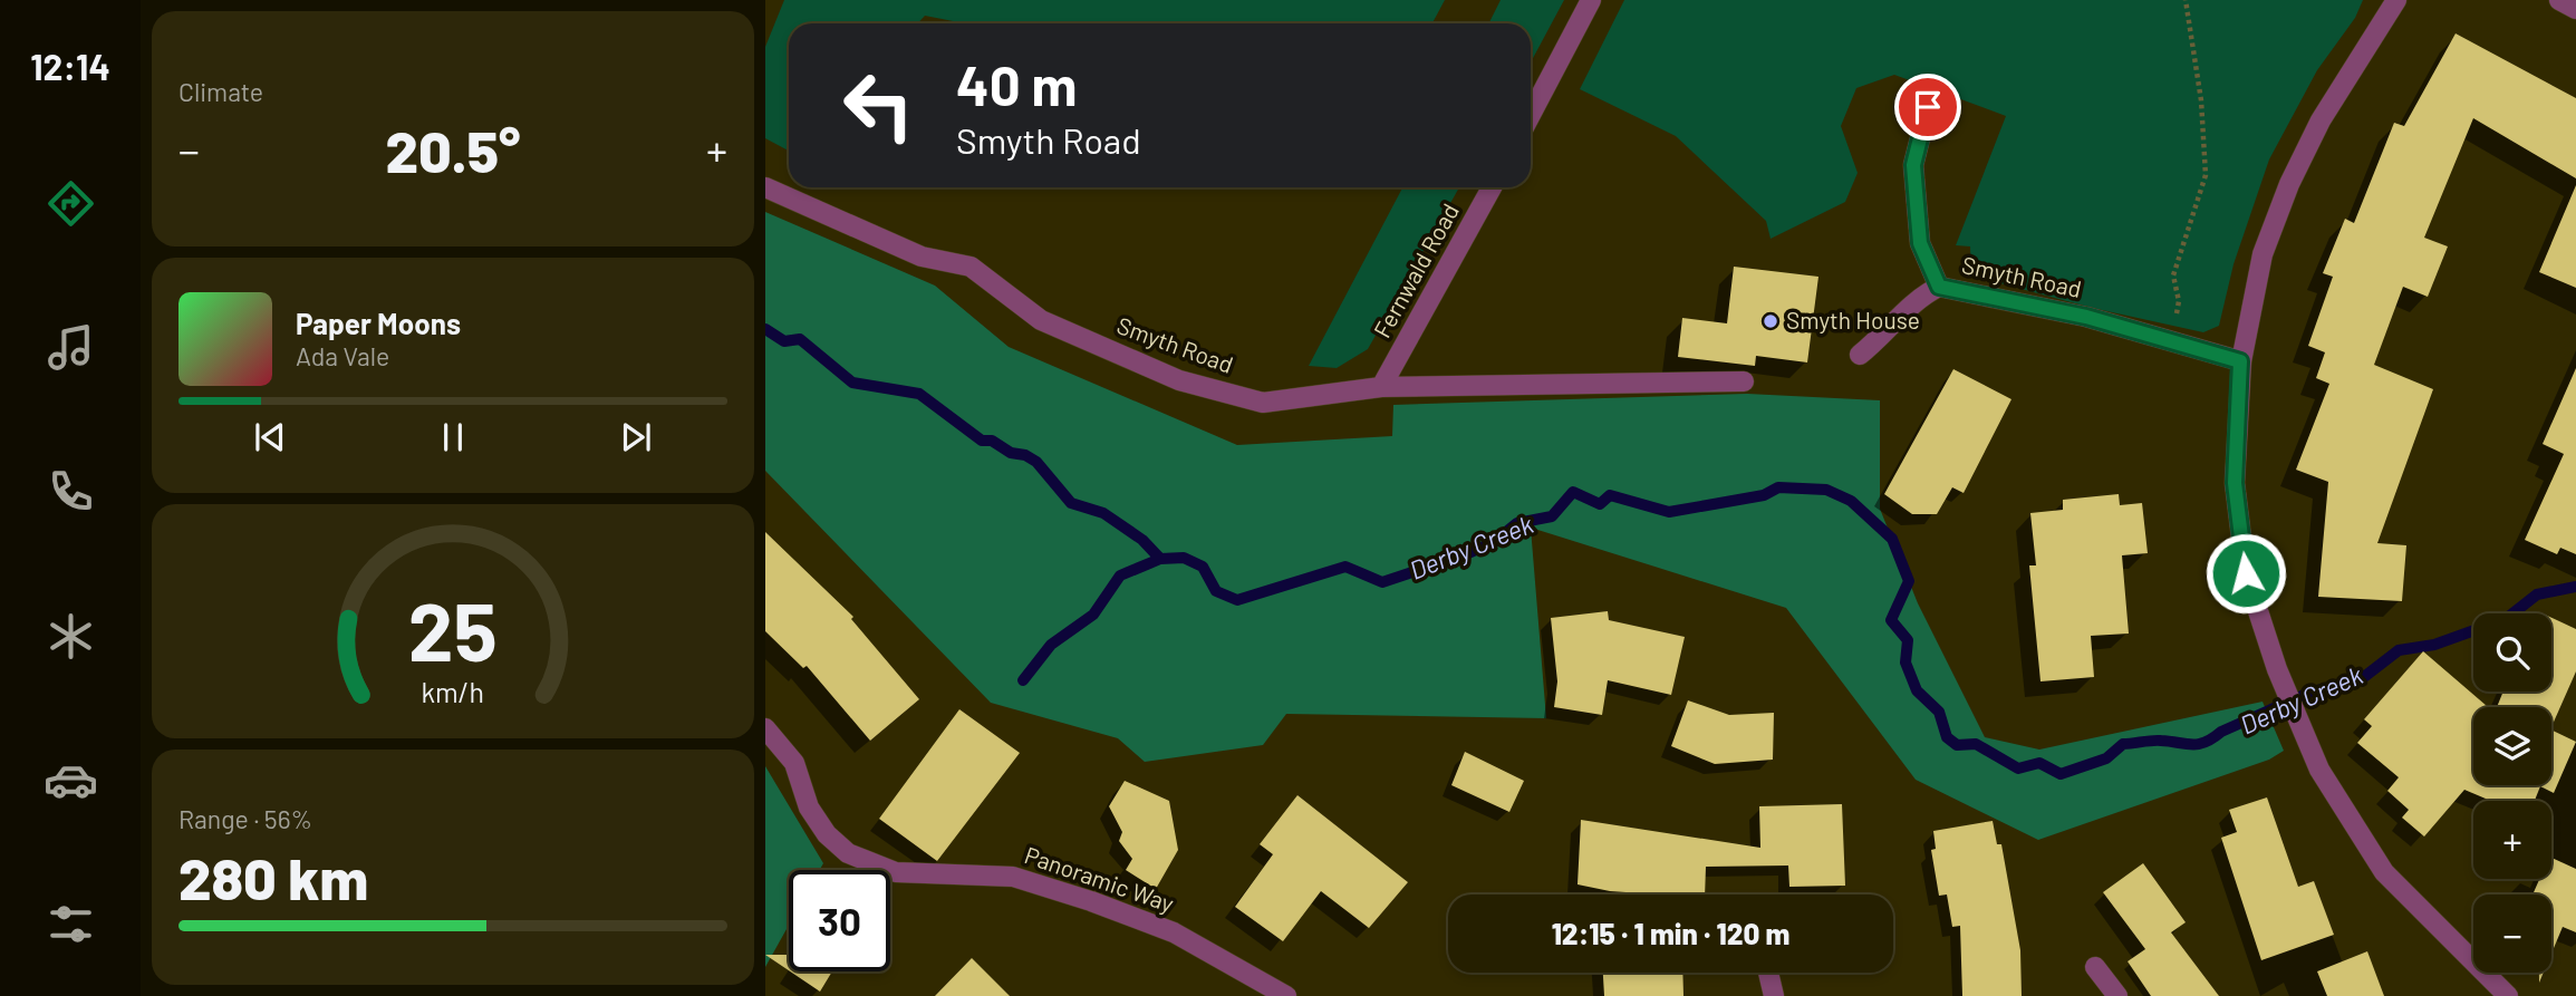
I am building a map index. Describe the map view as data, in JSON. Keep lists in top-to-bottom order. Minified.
{"streets":{"street":["Fernwald Road","Smyth Road","Panoramic Way"]},"crossings":[["Fernwald Road","Smyth Road"]],"water":["Derby Creek"],"places":["Smyth House"],"page":{"tabs":"12:14","tile":["Climate",["Range · 56%","280 km"]],"turn":["40 m","Smyth Road"],"heat":["−","20.5°","+"],"song":["Paper Moons","Ada Vale"],"map_buttons":["+","−"],"limit":"30","trip":"12:15 · 1 min · 120 m","gauge":["25","km/h"]}}
